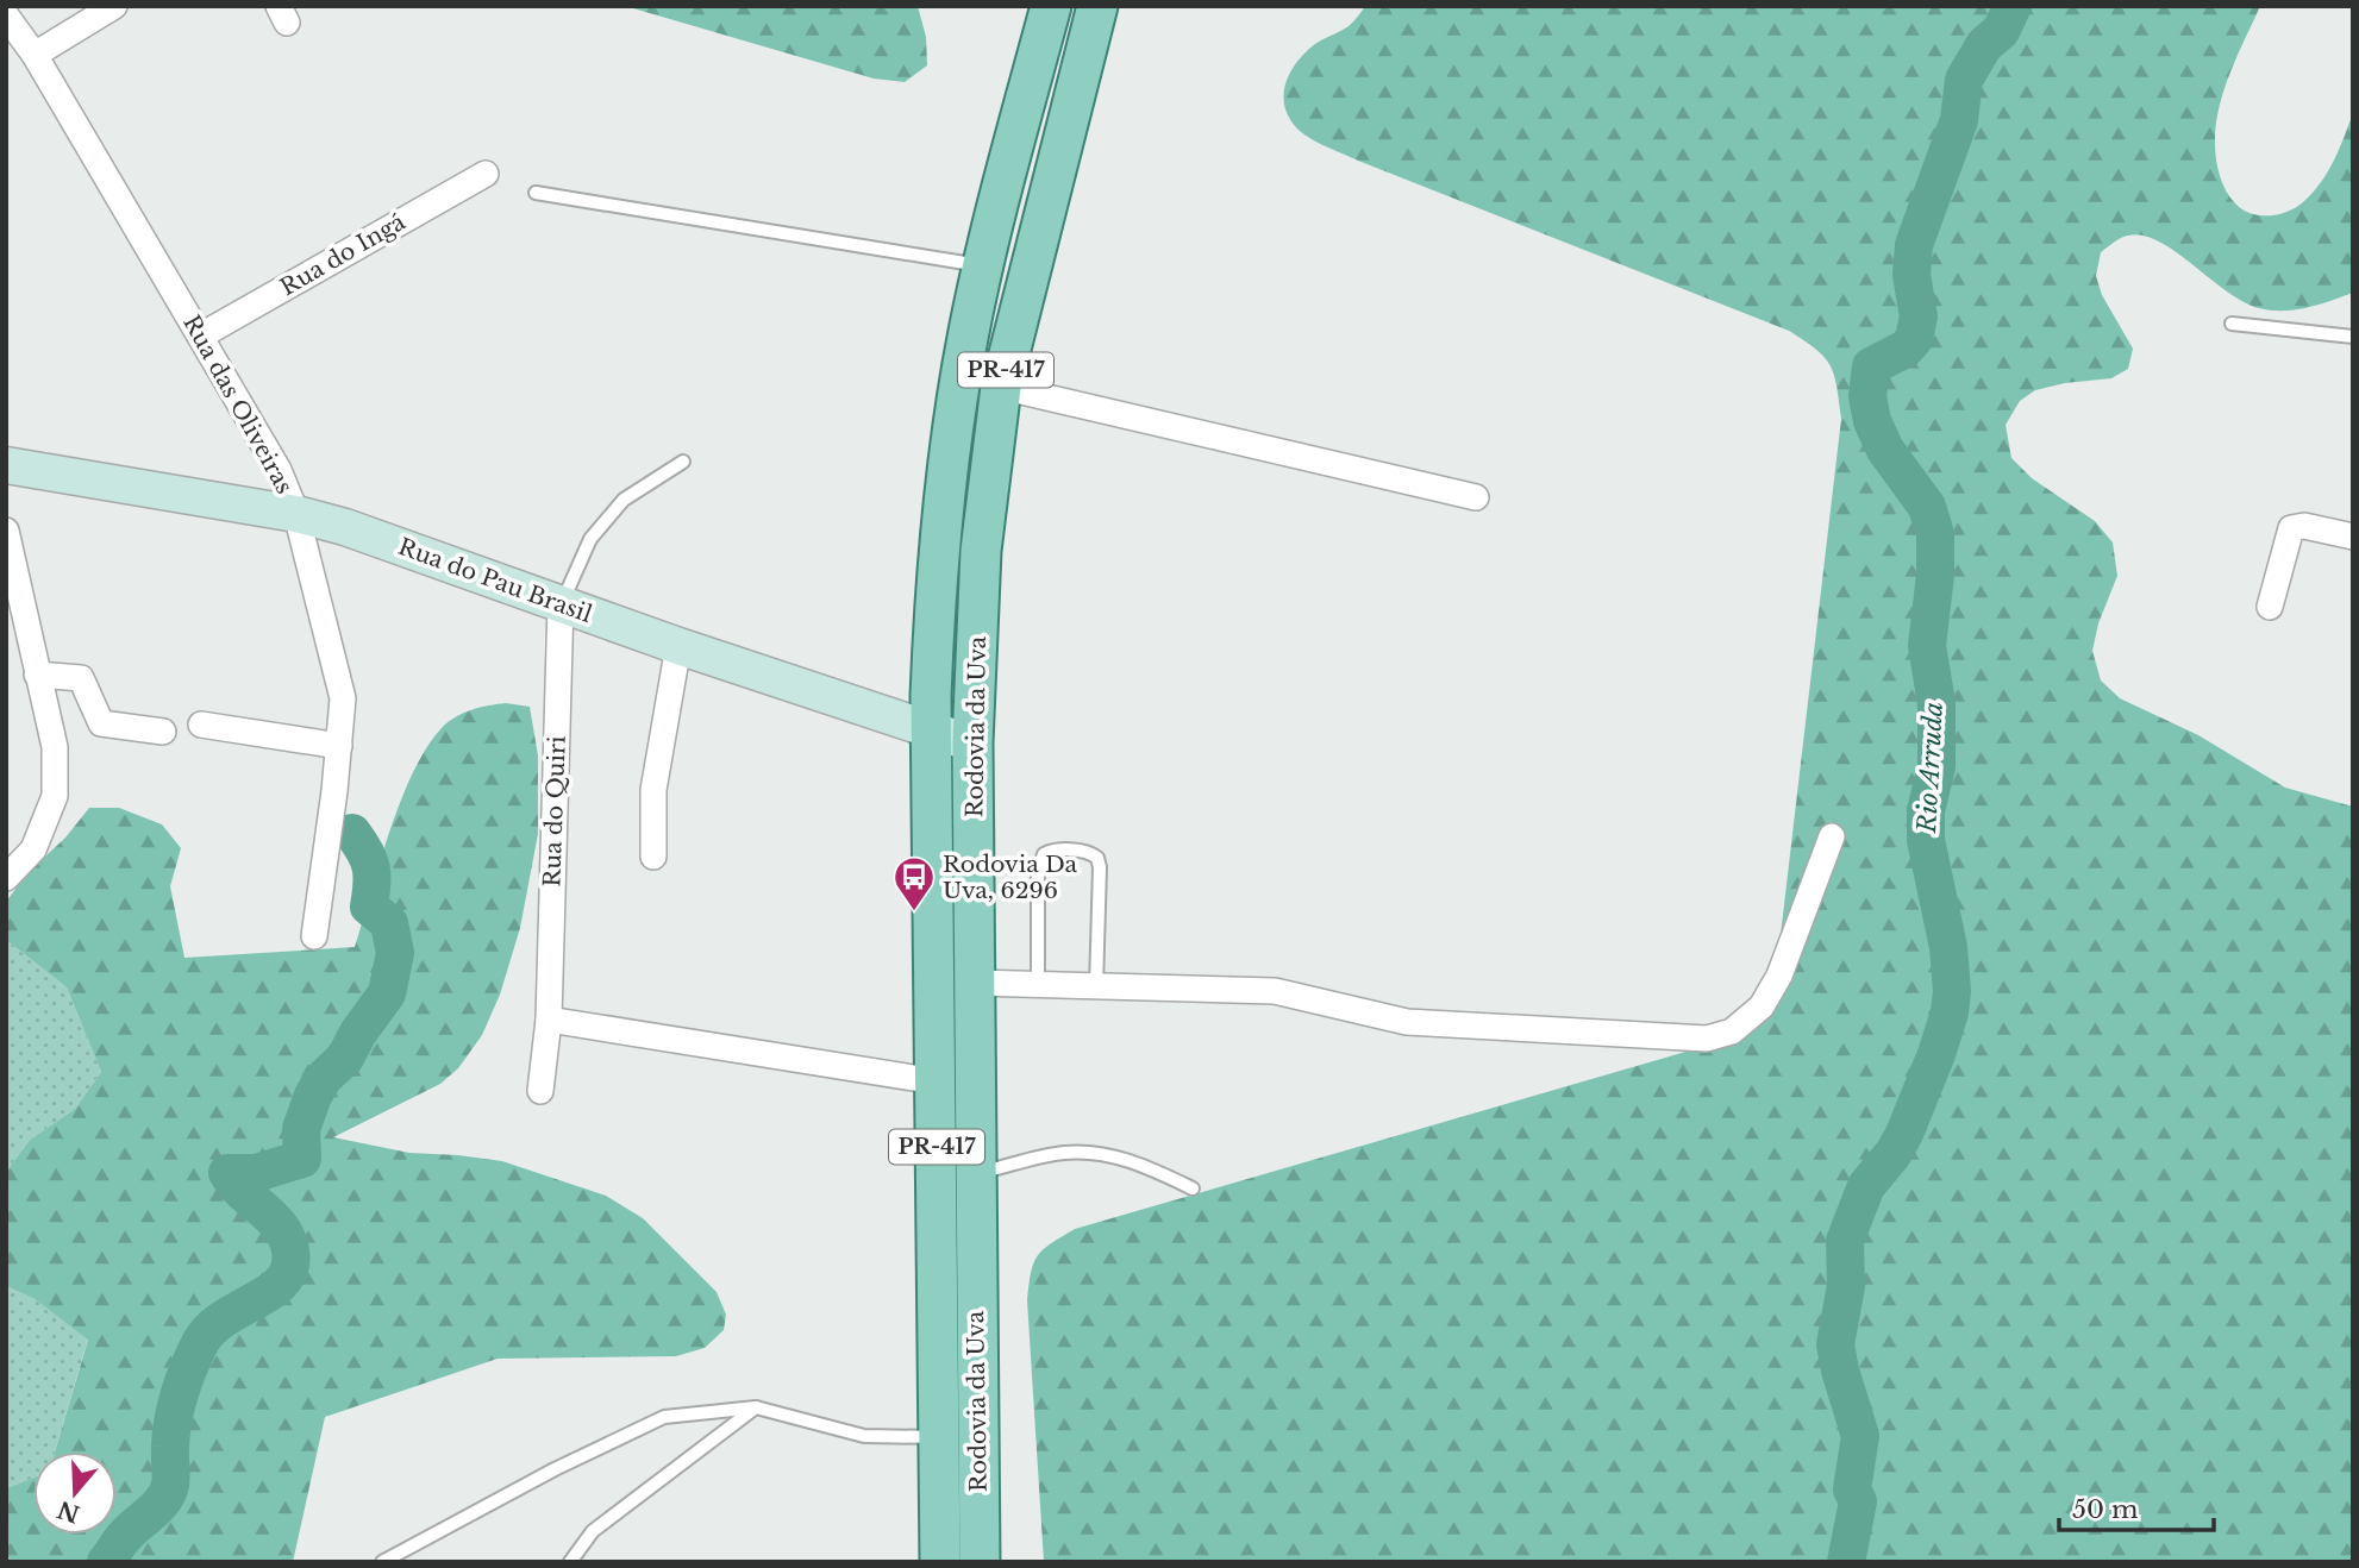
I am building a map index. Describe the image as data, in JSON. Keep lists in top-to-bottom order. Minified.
{"streets":{"main road":["PR-417","Rodovia da Uva"],"street":["Rua do Ingá","Rua das Oliveiras","Rua do Pau Brasil","Rua do Quiri"]},"crossings":[["Rua do Ingá","Rua das Oliveiras"],["Rua das Oliveiras","Rua do Pau Brasil"],["Rua do Pau Brasil","Rodovia da Uva"],["Rua do Pau Brasil","Rua do Quiri"]],"water":["Rio Arruda"],"places":{"bus stop":["Rodovia Da Uva, 6296"]},"scale_bar":"50 m","north":"bottom"}
